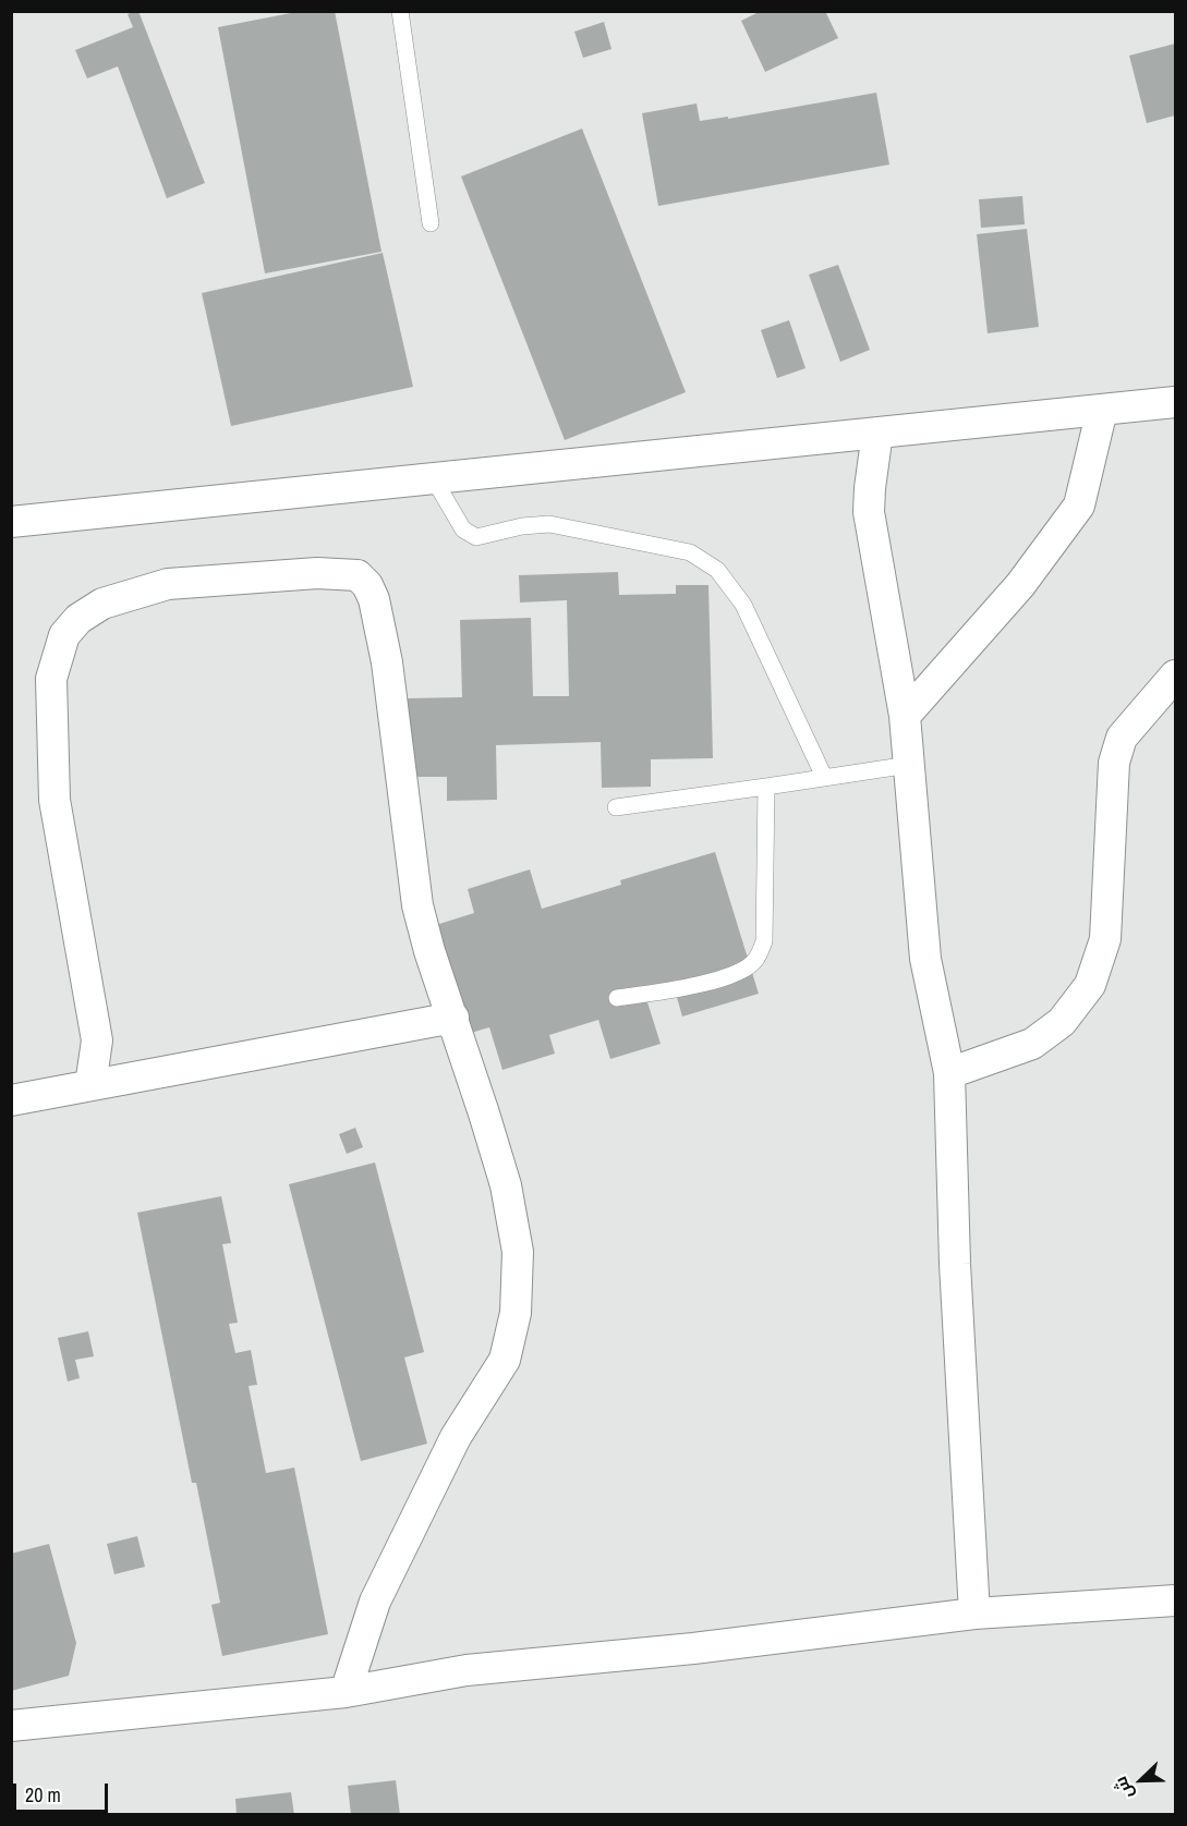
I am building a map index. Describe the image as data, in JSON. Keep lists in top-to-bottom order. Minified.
{"scale_bar":"20 m","north":"bottom left"}
